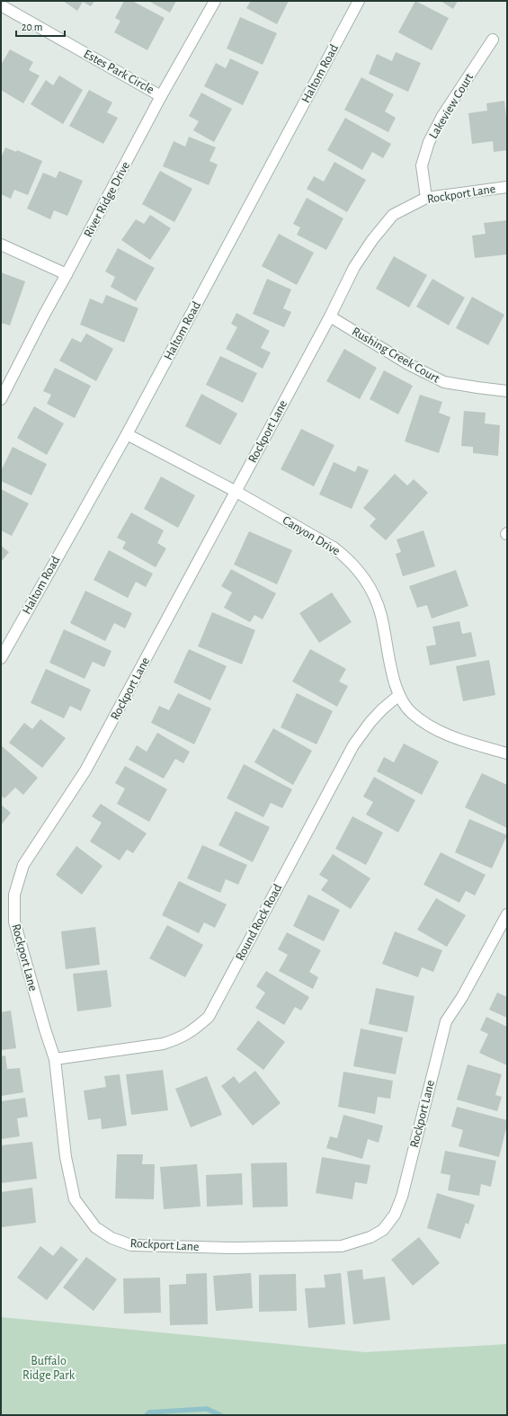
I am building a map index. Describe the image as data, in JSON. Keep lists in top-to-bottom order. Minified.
{"streets":{"street":["Estes Park Circle","Haltom Road","Lakeview Court","Rockport Lane","River Ridge Drive","Rushing Creek Court","Canyon Drive","Round Rock Road"]},"crossings":[["Estes Park Circle","River Ridge Drive"],["Haltom Road","Canyon Drive"],["Lakeview Court","Rockport Lane"],["Rockport Lane","Rushing Creek Court"],["Rockport Lane","Canyon Drive"],["Rockport Lane","Round Rock Road"],["Canyon Drive","Round Rock Road"]],"parks":["Buffalo Ridge Park"],"scale_bar":"20 m"}
